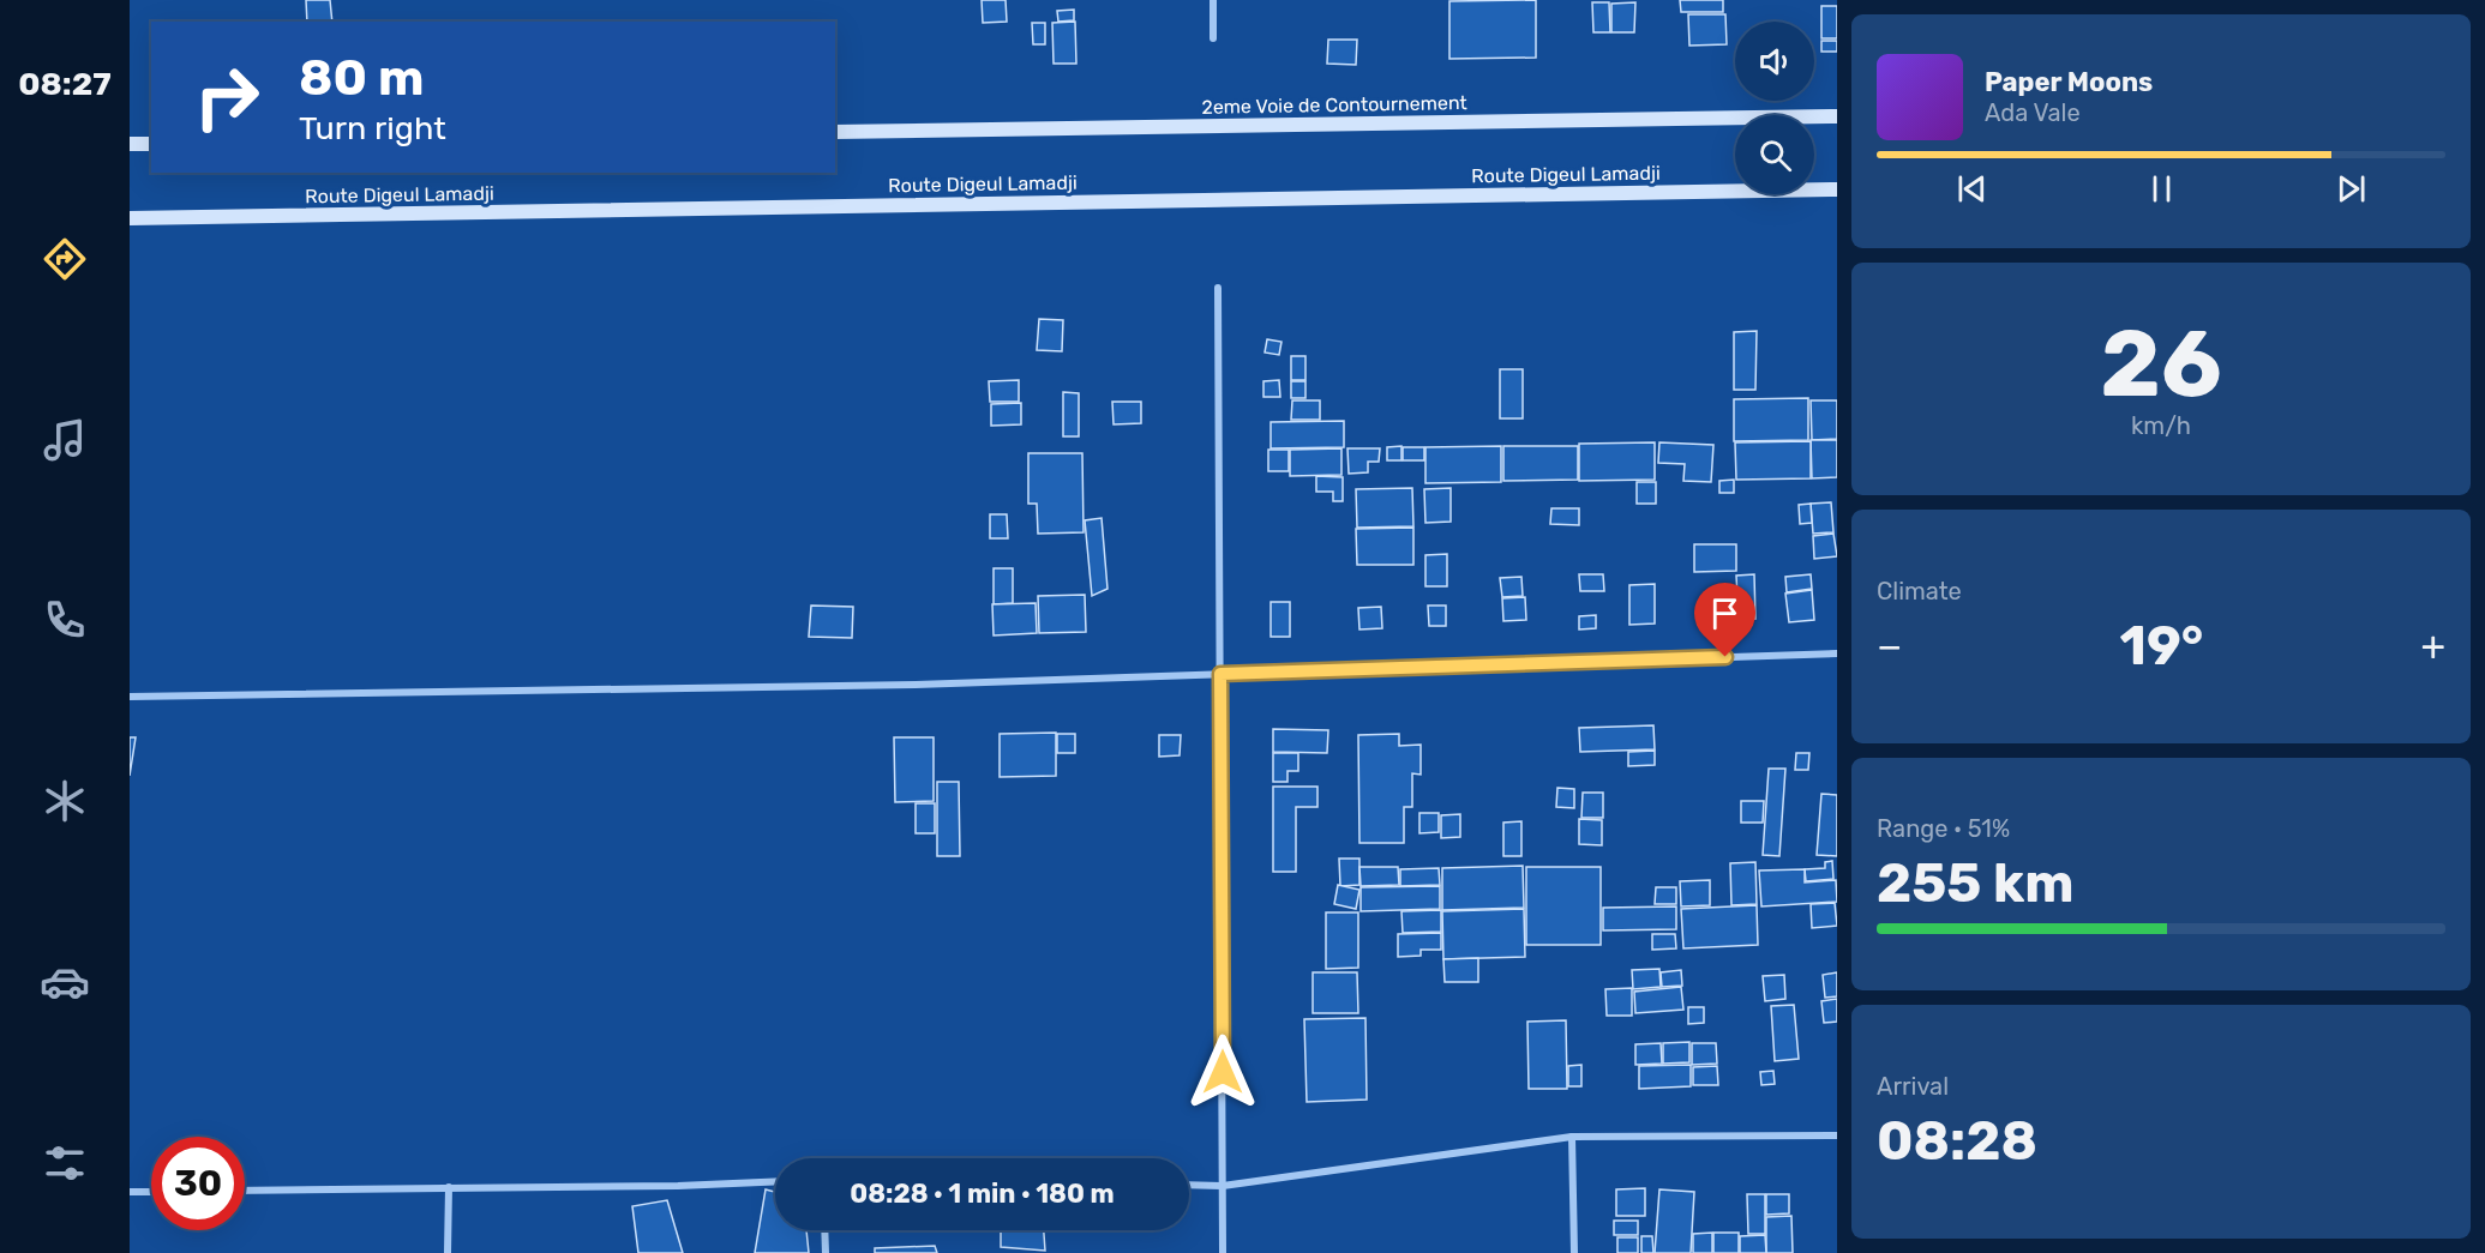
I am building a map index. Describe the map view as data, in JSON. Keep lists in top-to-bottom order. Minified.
{"streets":{"main road":["2eme Voie de Contournement","Route Digeul Lamadji"]},"page":{"tabs":"08:27","turn":["80 m","Turn right"],"song":["Paper Moons","Ada Vale"],"tile":[["26","km/h"],"Climate",["Range · 51%","255 km"],["Arrival","08:28"]],"heat":["−","19°","+"],"limit":"30","trip":"08:28 · 1 min · 180 m"}}
